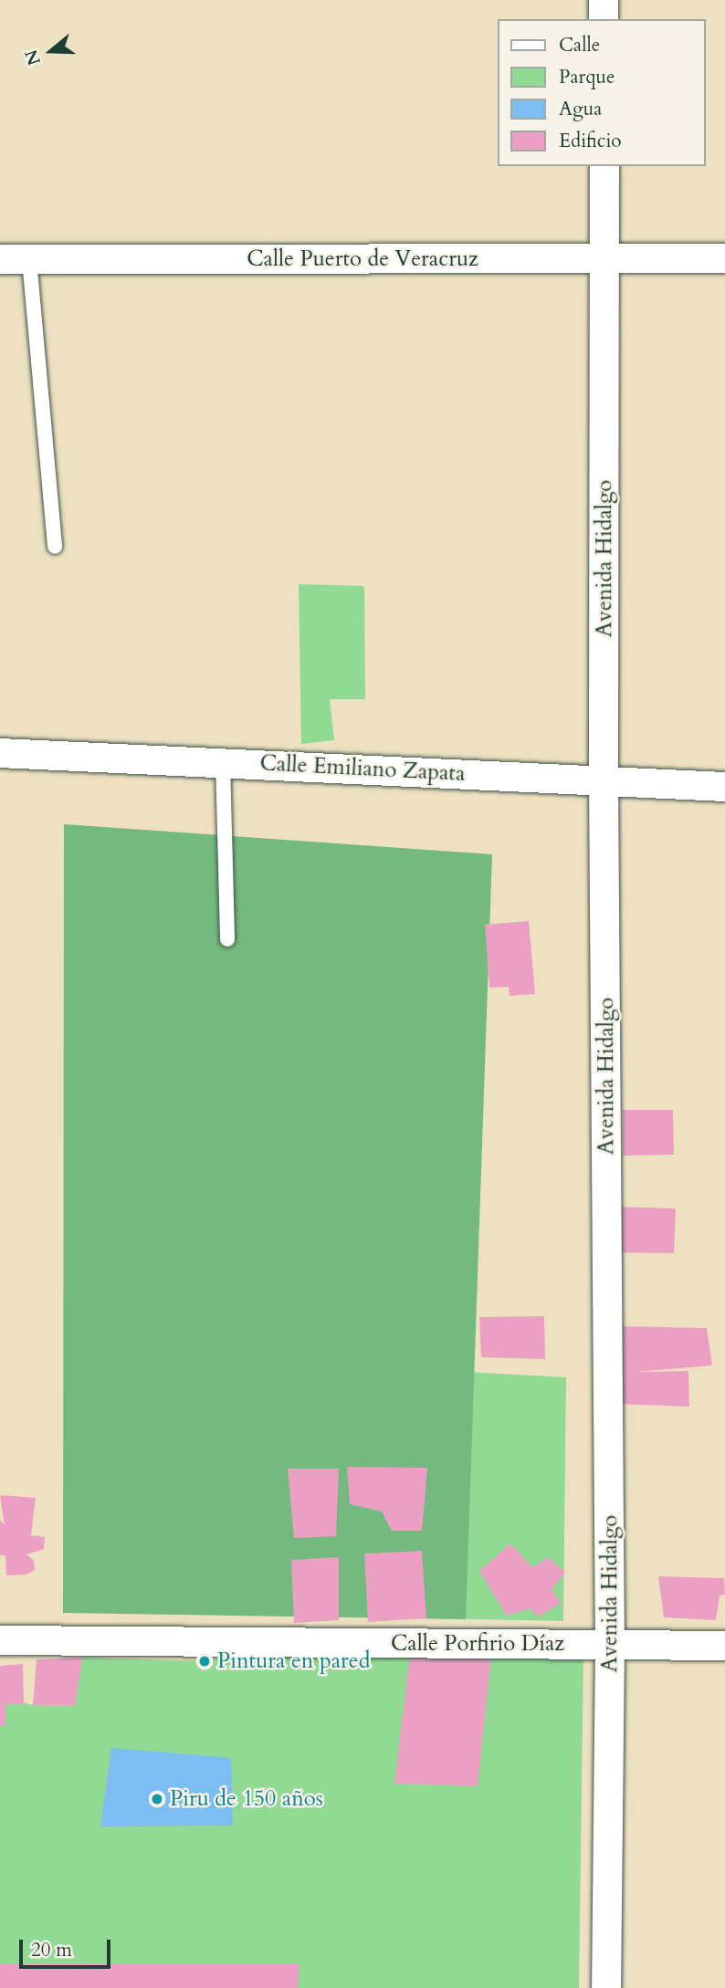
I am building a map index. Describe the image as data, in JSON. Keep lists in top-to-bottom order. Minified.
{"streets":{"street":["Calle Puerto de Veracruz","Avenida Hidalgo","Calle Emiliano Zapata","Calle Porfirio Díaz"]},"crossings":[["Calle Puerto de Veracruz","Avenida Hidalgo"],["Avenida Hidalgo","Calle Emiliano Zapata"],["Avenida Hidalgo","Calle Porfirio Díaz"]],"places":["Pintura en pared","Piru de 150 años"],"legend":["Calle","Parque","Agua","Edificio"],"scale_bar":"20 m","north":"left"}
